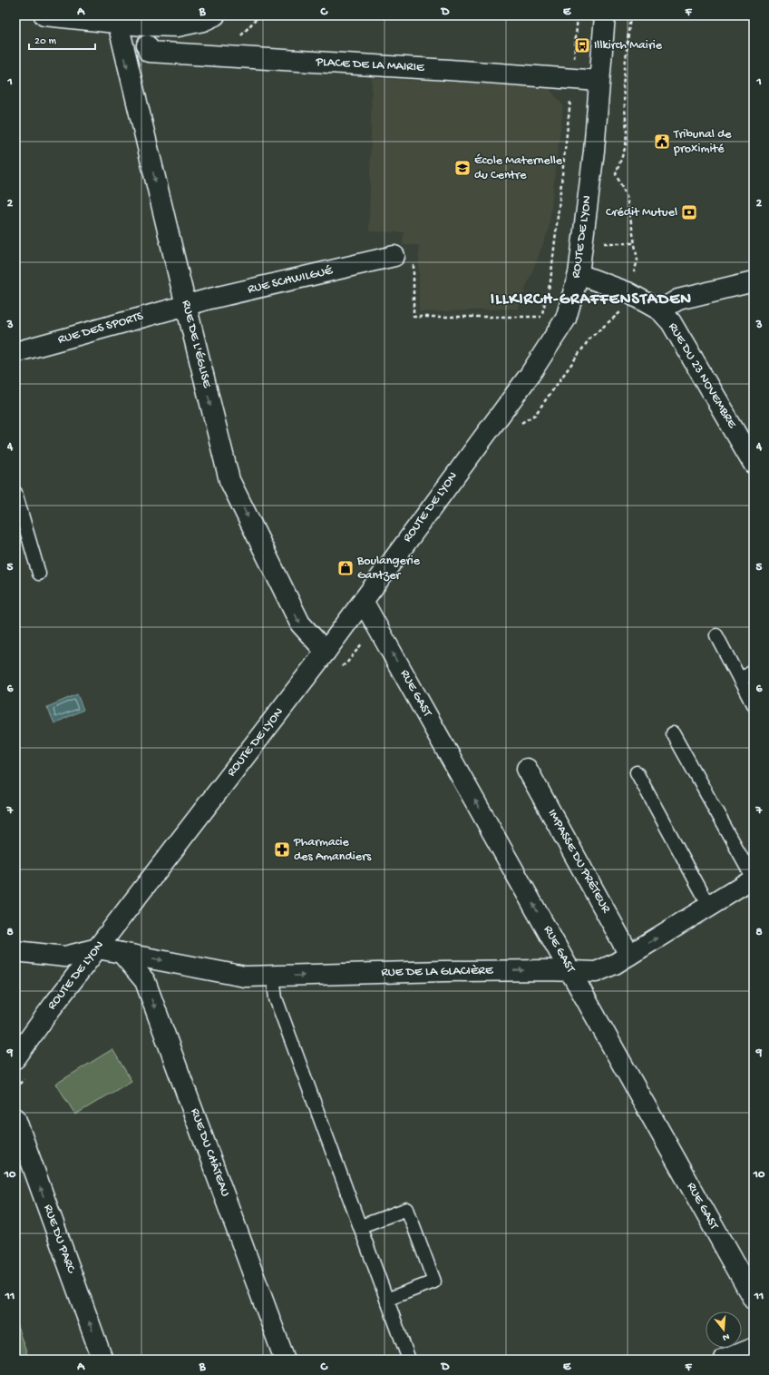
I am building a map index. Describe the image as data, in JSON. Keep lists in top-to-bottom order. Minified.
{"streets":{"street":["PLACE DE LA MAIRIE","ROUTE DE LYON","RUE SCHWILGUÉ","RUE DES SPORTS","RUE DE L'ÉGLISE","RUE DU 23 NOVEMBRE","RUE GAST","IMPASSE DU PRÊTEUR","RUE DE LA GLACIÈRE","RUE DU CHÂTEAU","RUE DU PARC"]},"crossings":[["PLACE DE LA MAIRIE","ROUTE DE LYON"],["ROUTE DE LYON","RUE DE L'ÉGLISE"],["ROUTE DE LYON","RUE DU 23 NOVEMBRE"],["ROUTE DE LYON","RUE GAST"],["ROUTE DE LYON","RUE DE LA GLACIÈRE"],["RUE SCHWILGUÉ","RUE DES SPORTS"],["RUE SCHWILGUÉ","RUE DE L'ÉGLISE"],["RUE DES SPORTS","RUE DE L'ÉGLISE"],["RUE GAST","RUE DE LA GLACIÈRE"],["IMPASSE DU PRÊTEUR","RUE DE LA GLACIÈRE"],["RUE DE LA GLACIÈRE","RUE DU CHÂTEAU"]],"one_way":["RUE DE L'ÉGLISE","RUE GAST","RUE DE LA GLACIÈRE","RUE DU CHÂTEAU","RUE DU PARC"],"districts":["ILLKIRCH-GRAFFENSTADEN"],"places":{"bus stop":["Illkirch Mairie"],"public building":["Tribunal de proximité"],"school or university":["École Maternelle du Centre"],"bank":["Crédit Mutuel"],"shop":["Boulangerie Gantzer"],"pharmacy":["Pharmacie des Amandiers"]},"scale_bar":"20 m","north":"bottom","grid":{"columns":["A","B","C","D","E","F"],"rows":["1","2","3","4","5","6","7","8","9","10","11"]}}
